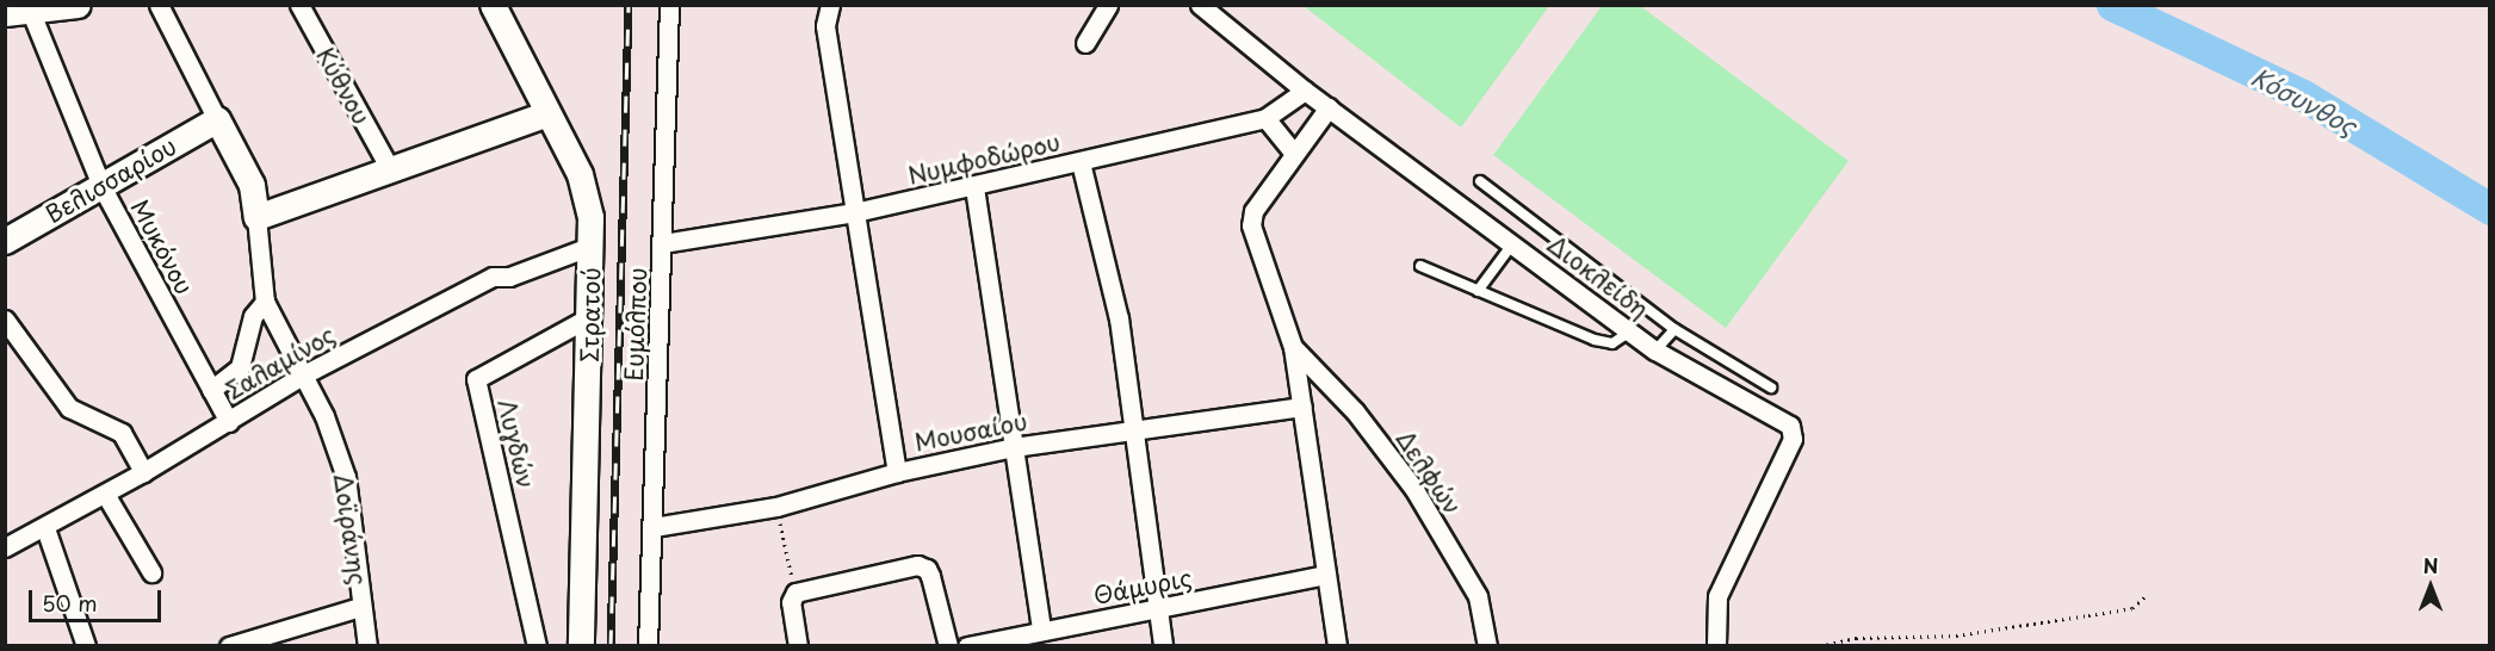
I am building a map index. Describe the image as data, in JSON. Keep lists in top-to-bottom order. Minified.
{"streets":{"street":["Κύθνου","Νυμφοδώρου","Βελισσαρίου","Μυκόνου","Διοκλείδη","Στρατού","Ευμόλπου","Σαλαμίνος","Μουσαίου","Λυγδών","Δελφών","Δοϊράνης","Θάμυρις"]},"crossings":[["Νυμφοδώρου","Διοκλείδη"],["Νυμφοδώρου","Ευμόλπου"],["Βελισσαρίου","Μυκόνου"],["Βελισσαρίου","Δοϊράνης"],["Μυκόνου","Σαλαμίνος"],["Στρατού","Σαλαμίνος"],["Στρατού","Λυγδών"],["Ευμόλπου","Μουσαίου"],["Σαλαμίνος","Δοϊράνης"]],"water":["Κόσυνθος"],"scale_bar":"50 m","north":"top"}
